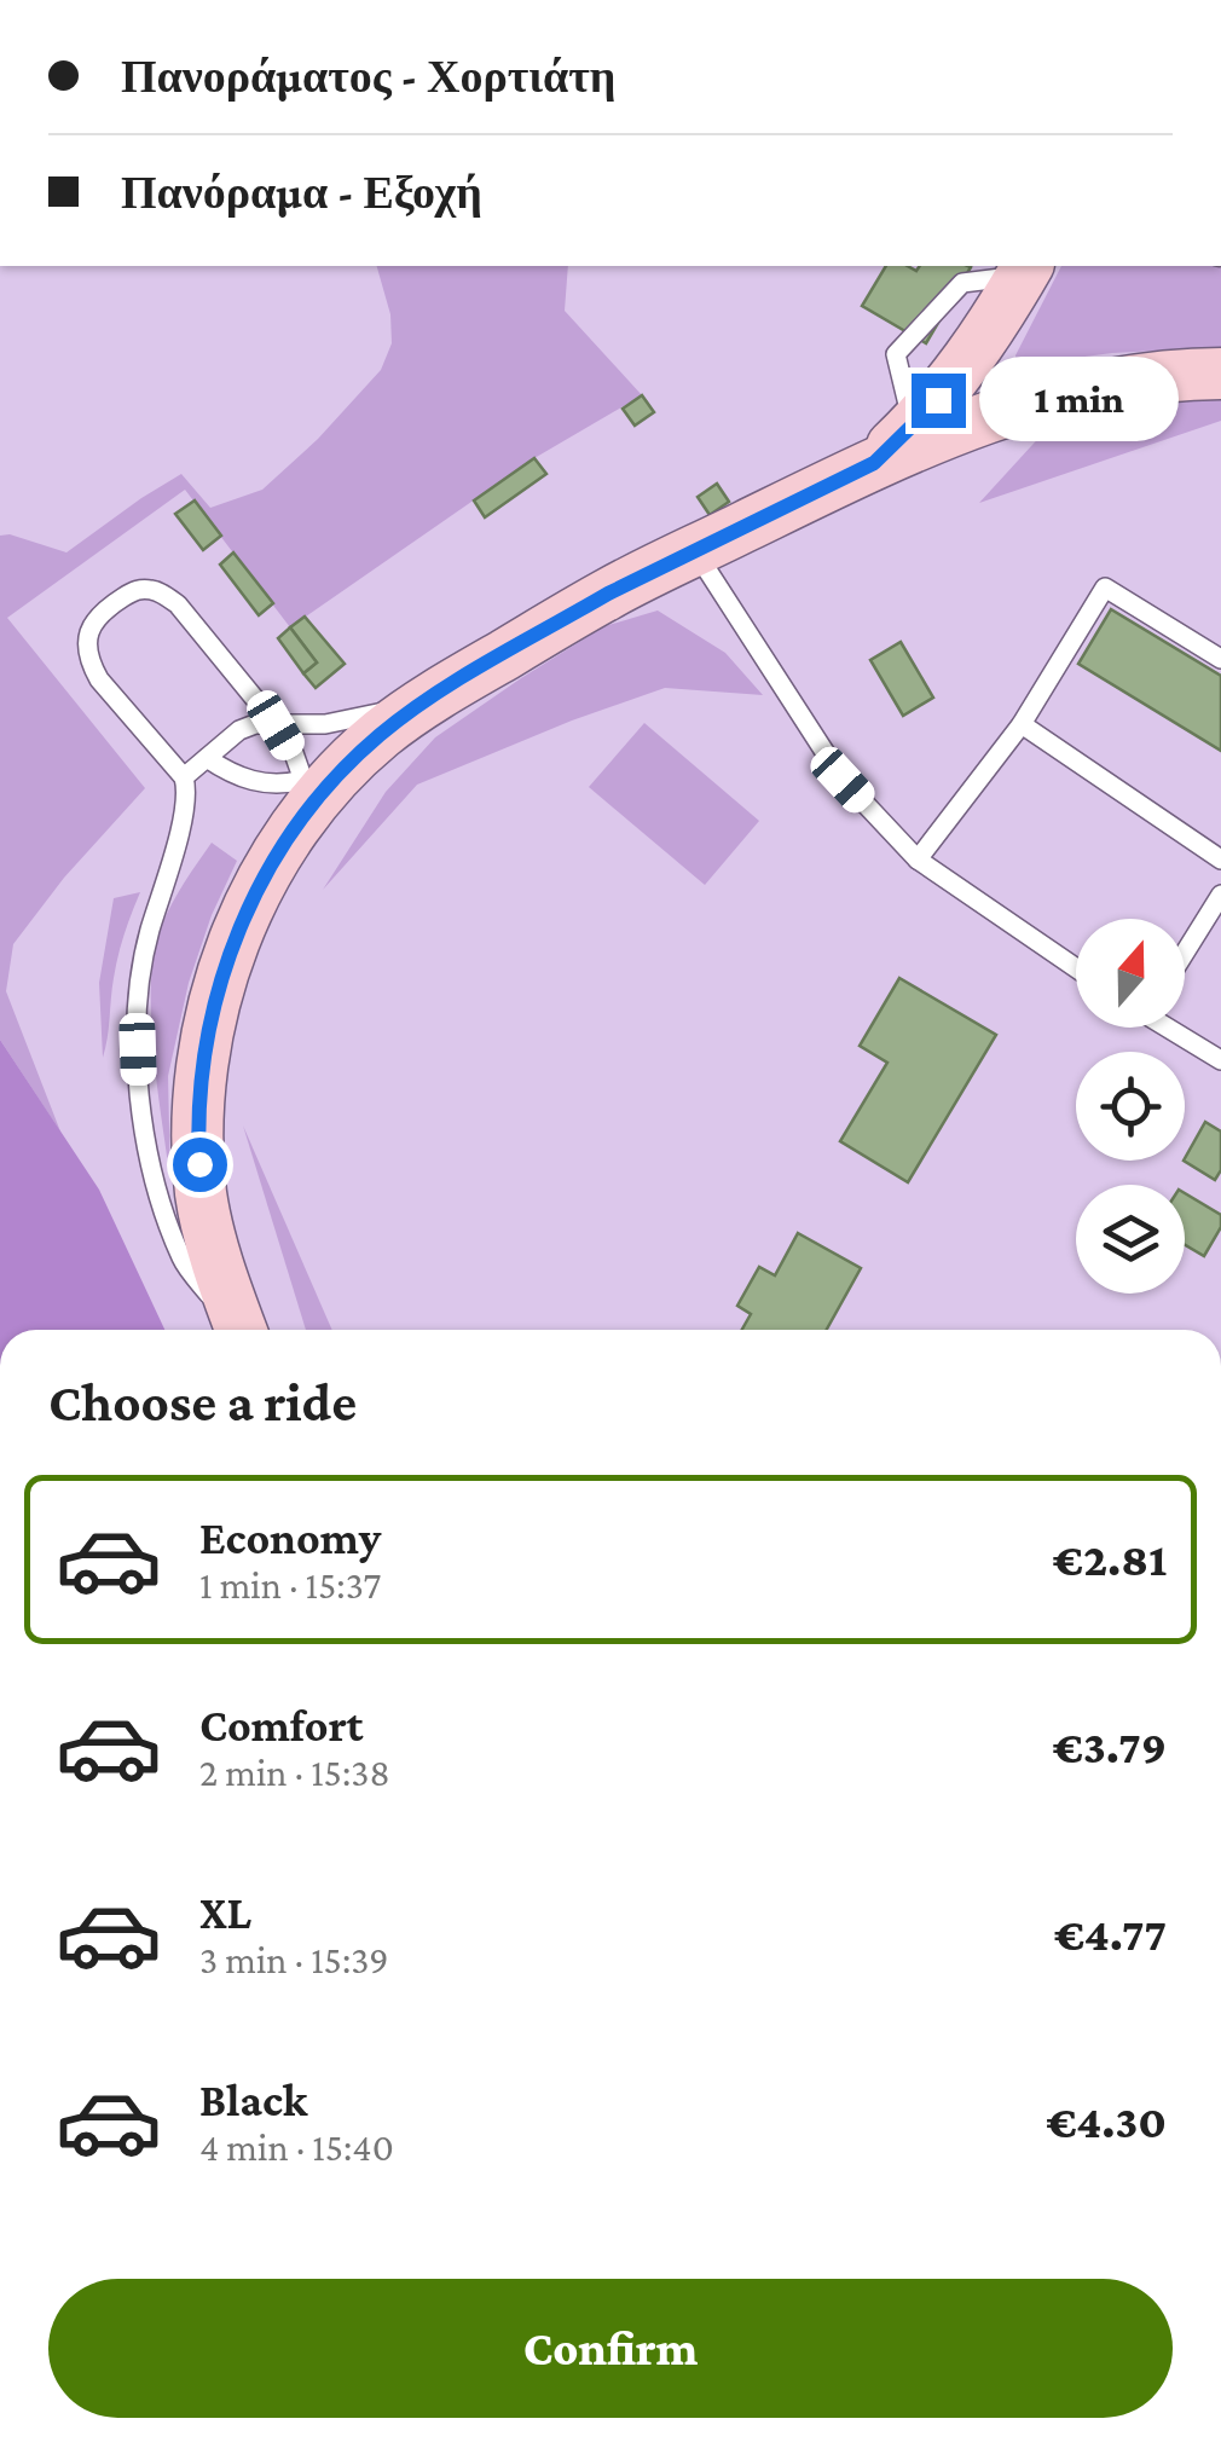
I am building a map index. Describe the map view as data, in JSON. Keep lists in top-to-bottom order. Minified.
{"north":"top","page":{"banner":["Πανοράματος - Χορτιάτη","Πανόραμα - Εξοχή"],"bubble":"1 min","heading":"Choose a ride","list":[{"name":"Economy","note":"1 min · 15:37","value":"€2.81"},{"name":"Comfort","note":"2 min · 15:38","value":"€3.79"},{"name":"XL","note":"3 min · 15:39","value":"€4.77"},{"name":"Black","note":"4 min · 15:40","value":"€4.30"}],"buttons":"Confirm"}}
